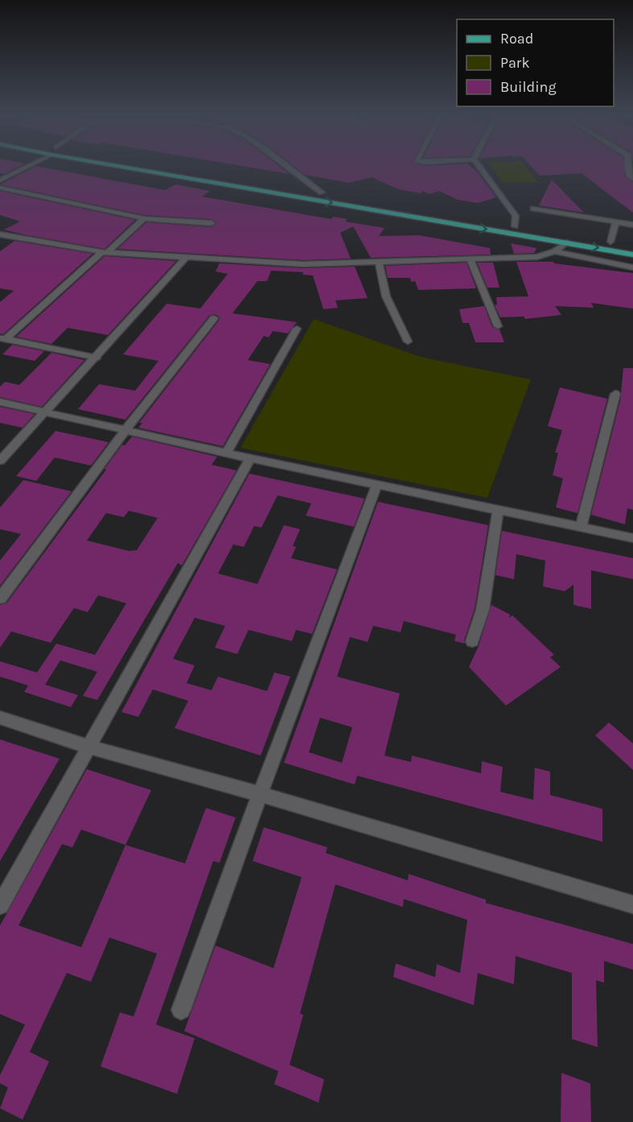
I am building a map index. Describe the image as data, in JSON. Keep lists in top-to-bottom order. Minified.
{"legend":["Road","Park","Building"]}
